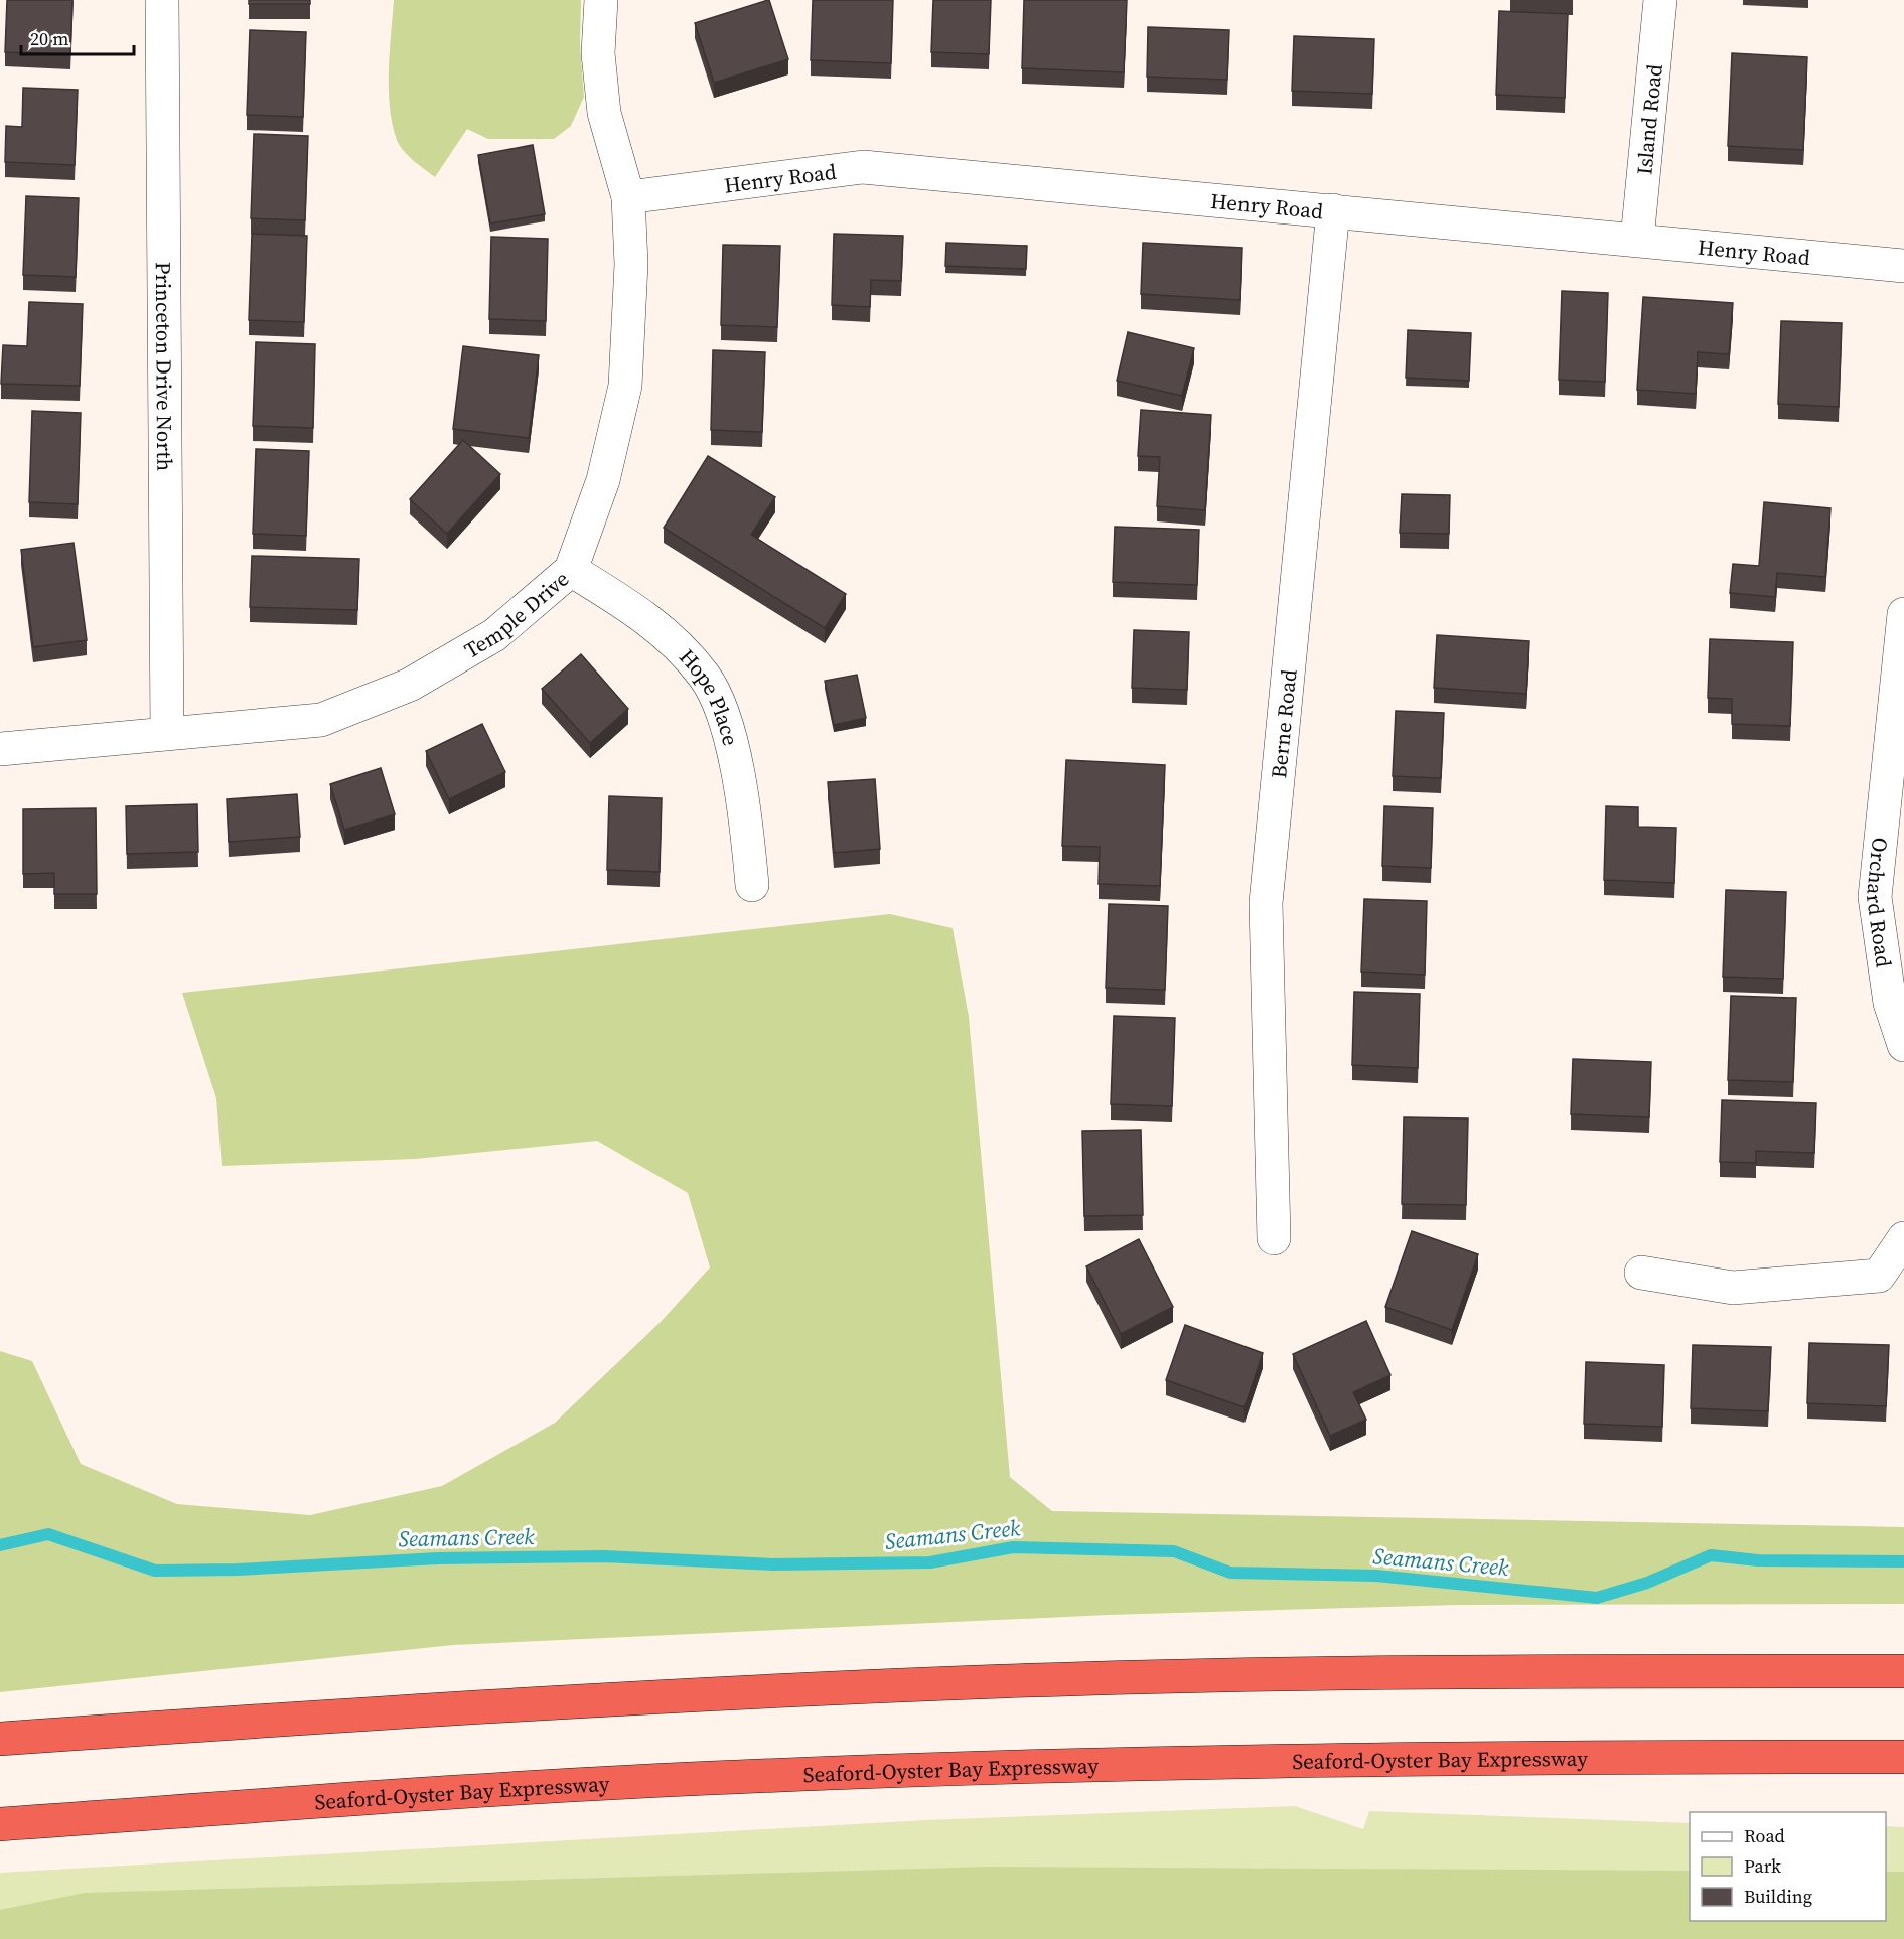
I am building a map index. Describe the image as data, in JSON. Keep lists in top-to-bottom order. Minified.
{"streets":{"highway":["Seaford-Oyster Bay Expressway"],"street":["Island Road","Henry Road","Princeton Drive North","Temple Drive","Hope Place","Berne Road","Orchard Road"]},"crossings":[["Island Road","Henry Road"],["Henry Road","Temple Drive"],["Henry Road","Berne Road"],["Princeton Drive North","Temple Drive"],["Temple Drive","Hope Place"]],"water":["Seamans Creek"],"legend":["Road","Park","Building"],"scale_bar":"20 m"}
